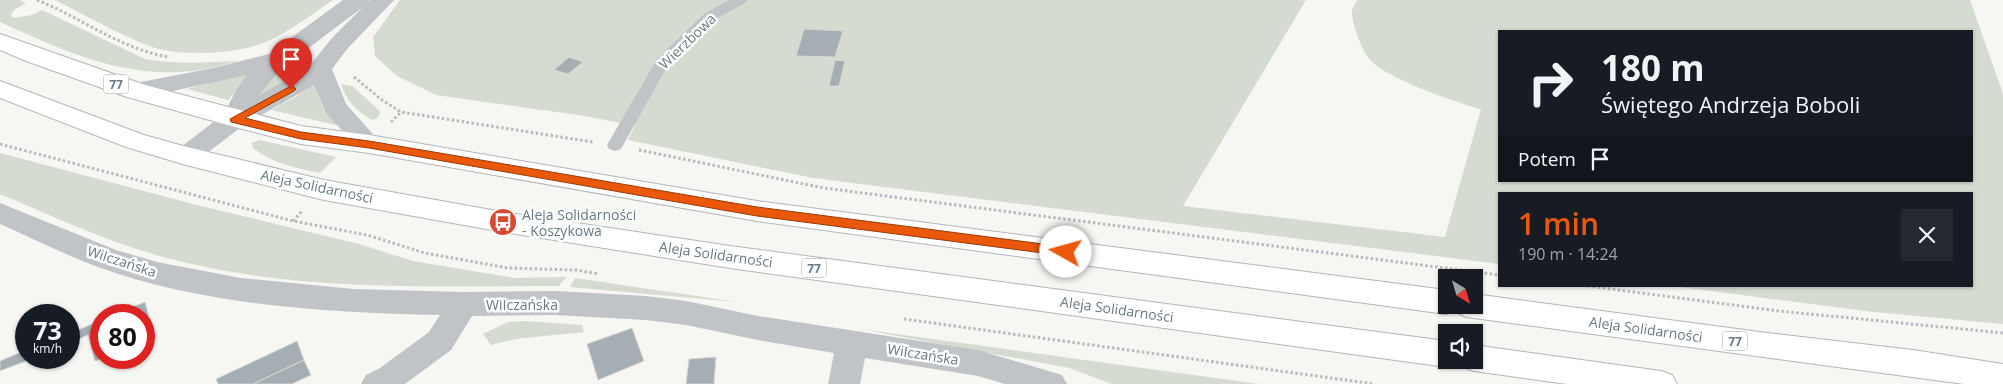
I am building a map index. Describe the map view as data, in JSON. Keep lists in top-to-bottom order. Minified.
{"streets":{"highway":["77","Aleja Solidarności"],"street":["WiIczańska"],"lane":["Wierzbowa"]},"places":{"bus stop":["Aleja Solidarności - Koszykowa"]},"north":"bottom right","page":{"turn":["180 m","Świętego Andrzeja Boboli"],"then":"Potem","heading":["1 min","190 m · 14:24"],"speed":"73 km/h","limit":"80"}}
